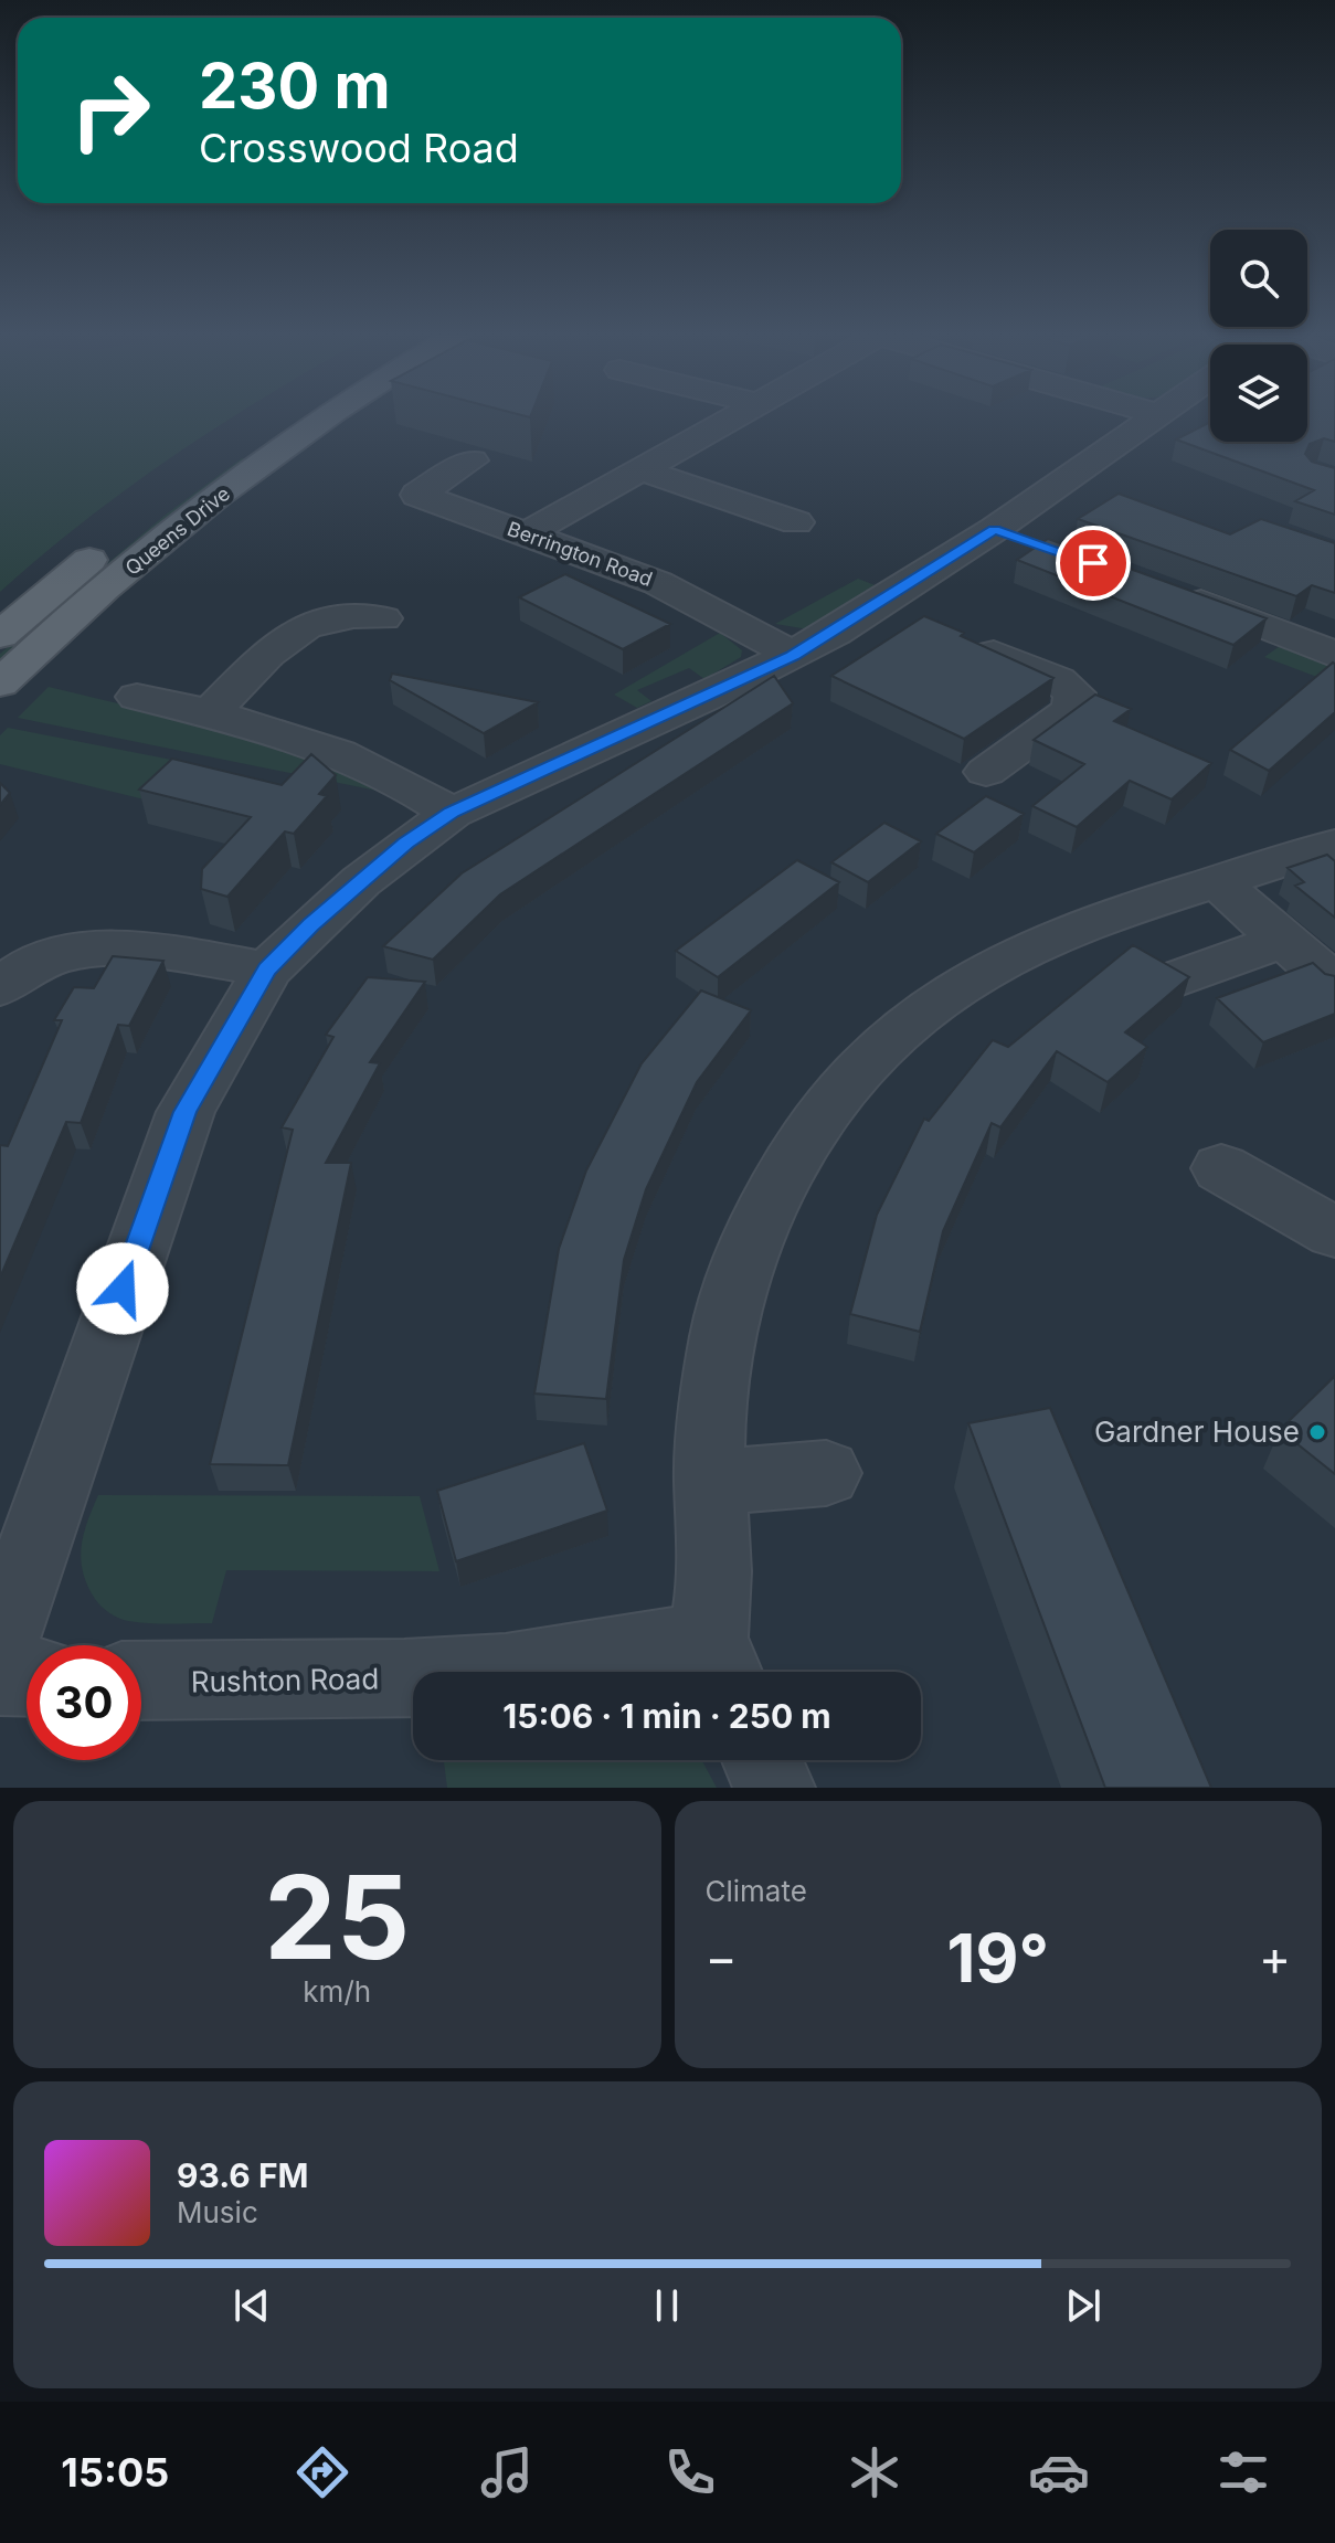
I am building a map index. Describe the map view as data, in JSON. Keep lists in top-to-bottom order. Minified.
{"streets":{"main road":["Queens Drive"],"street":["Berrington Road","Rushton Road"]},"places":["Gardner House"],"page":{"turn":["230 m","Crosswood Road"],"limit":"30","trip":"15:06 · 1 min · 250 m","tile":[["25","km/h"],"Climate"],"heat":["−","19°","+"],"song":["93.6 FM","Music"],"tabs":"15:05"}}
